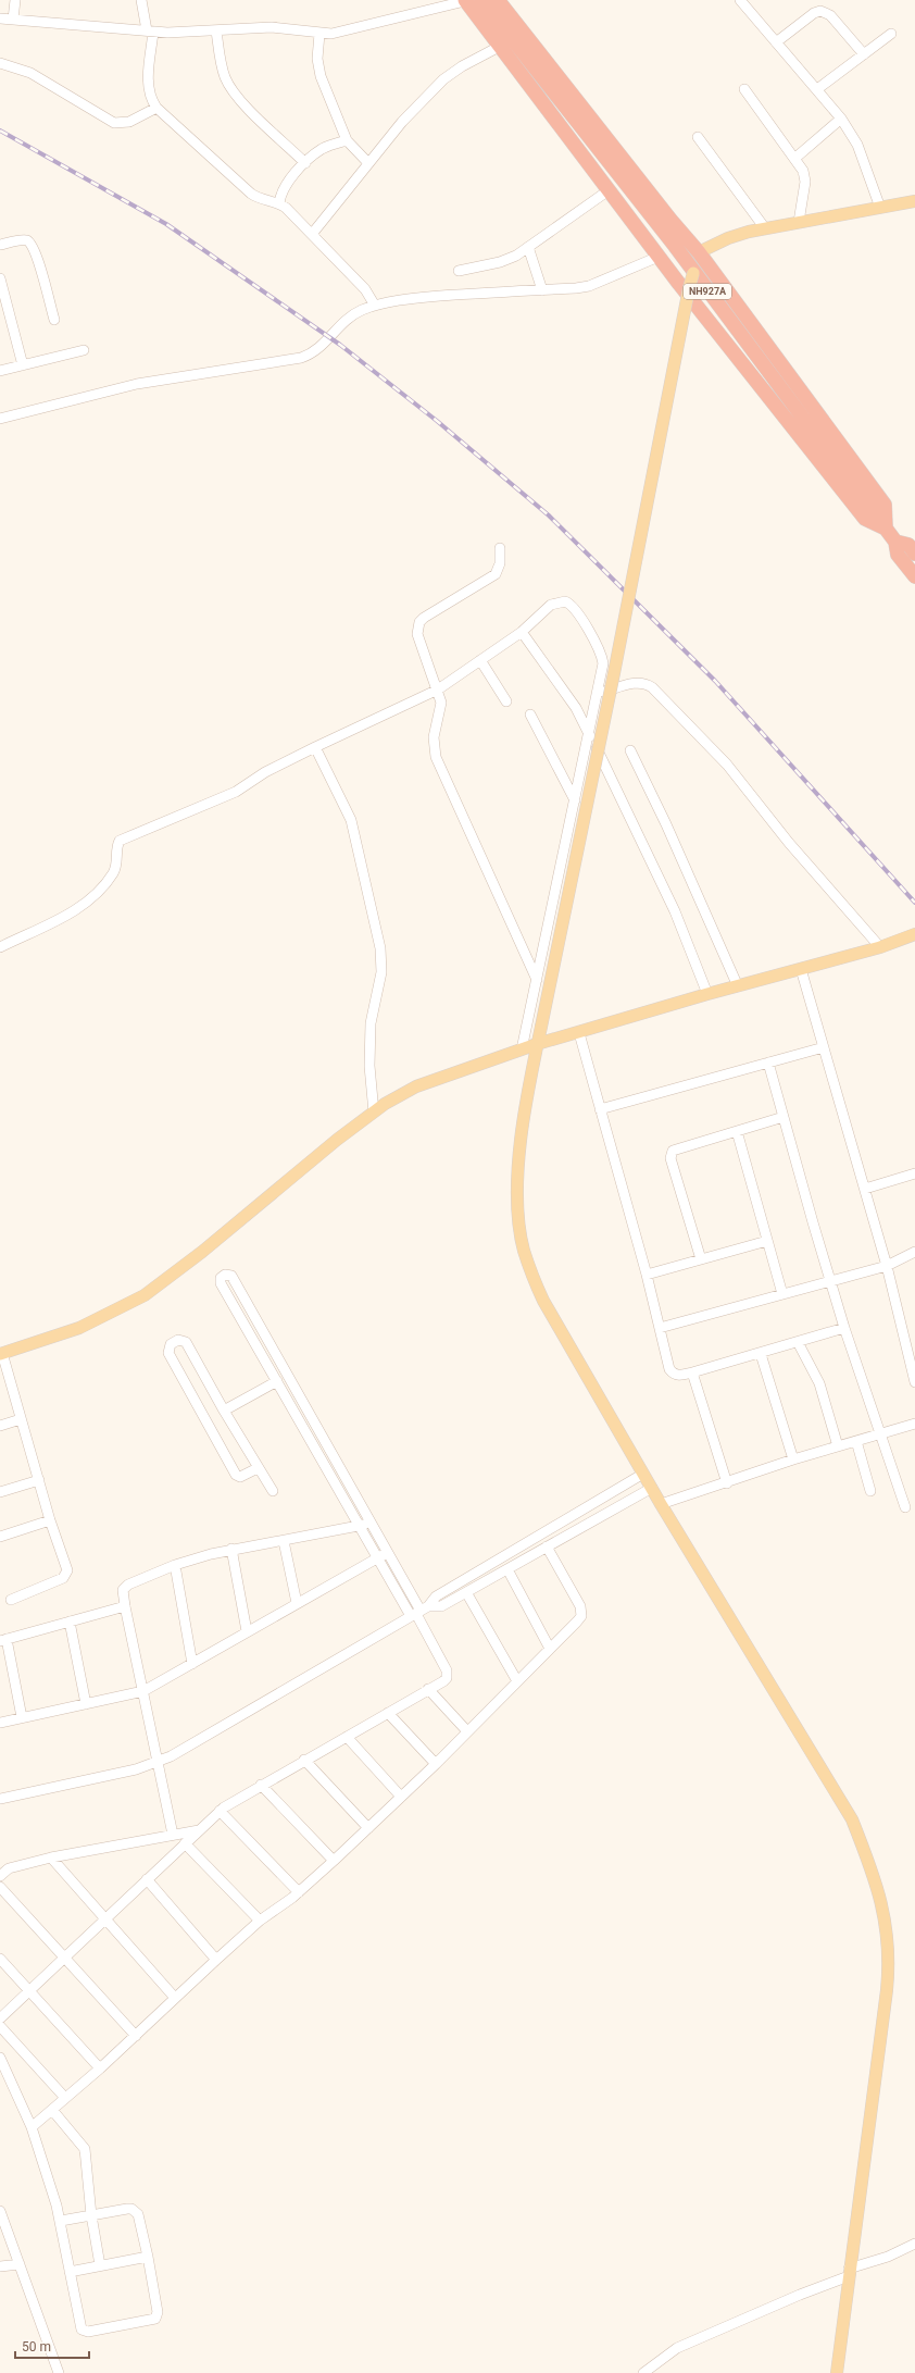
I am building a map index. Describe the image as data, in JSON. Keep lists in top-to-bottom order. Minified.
{"streets":{"highway":["NH927A"]},"scale_bar":"50 m"}
